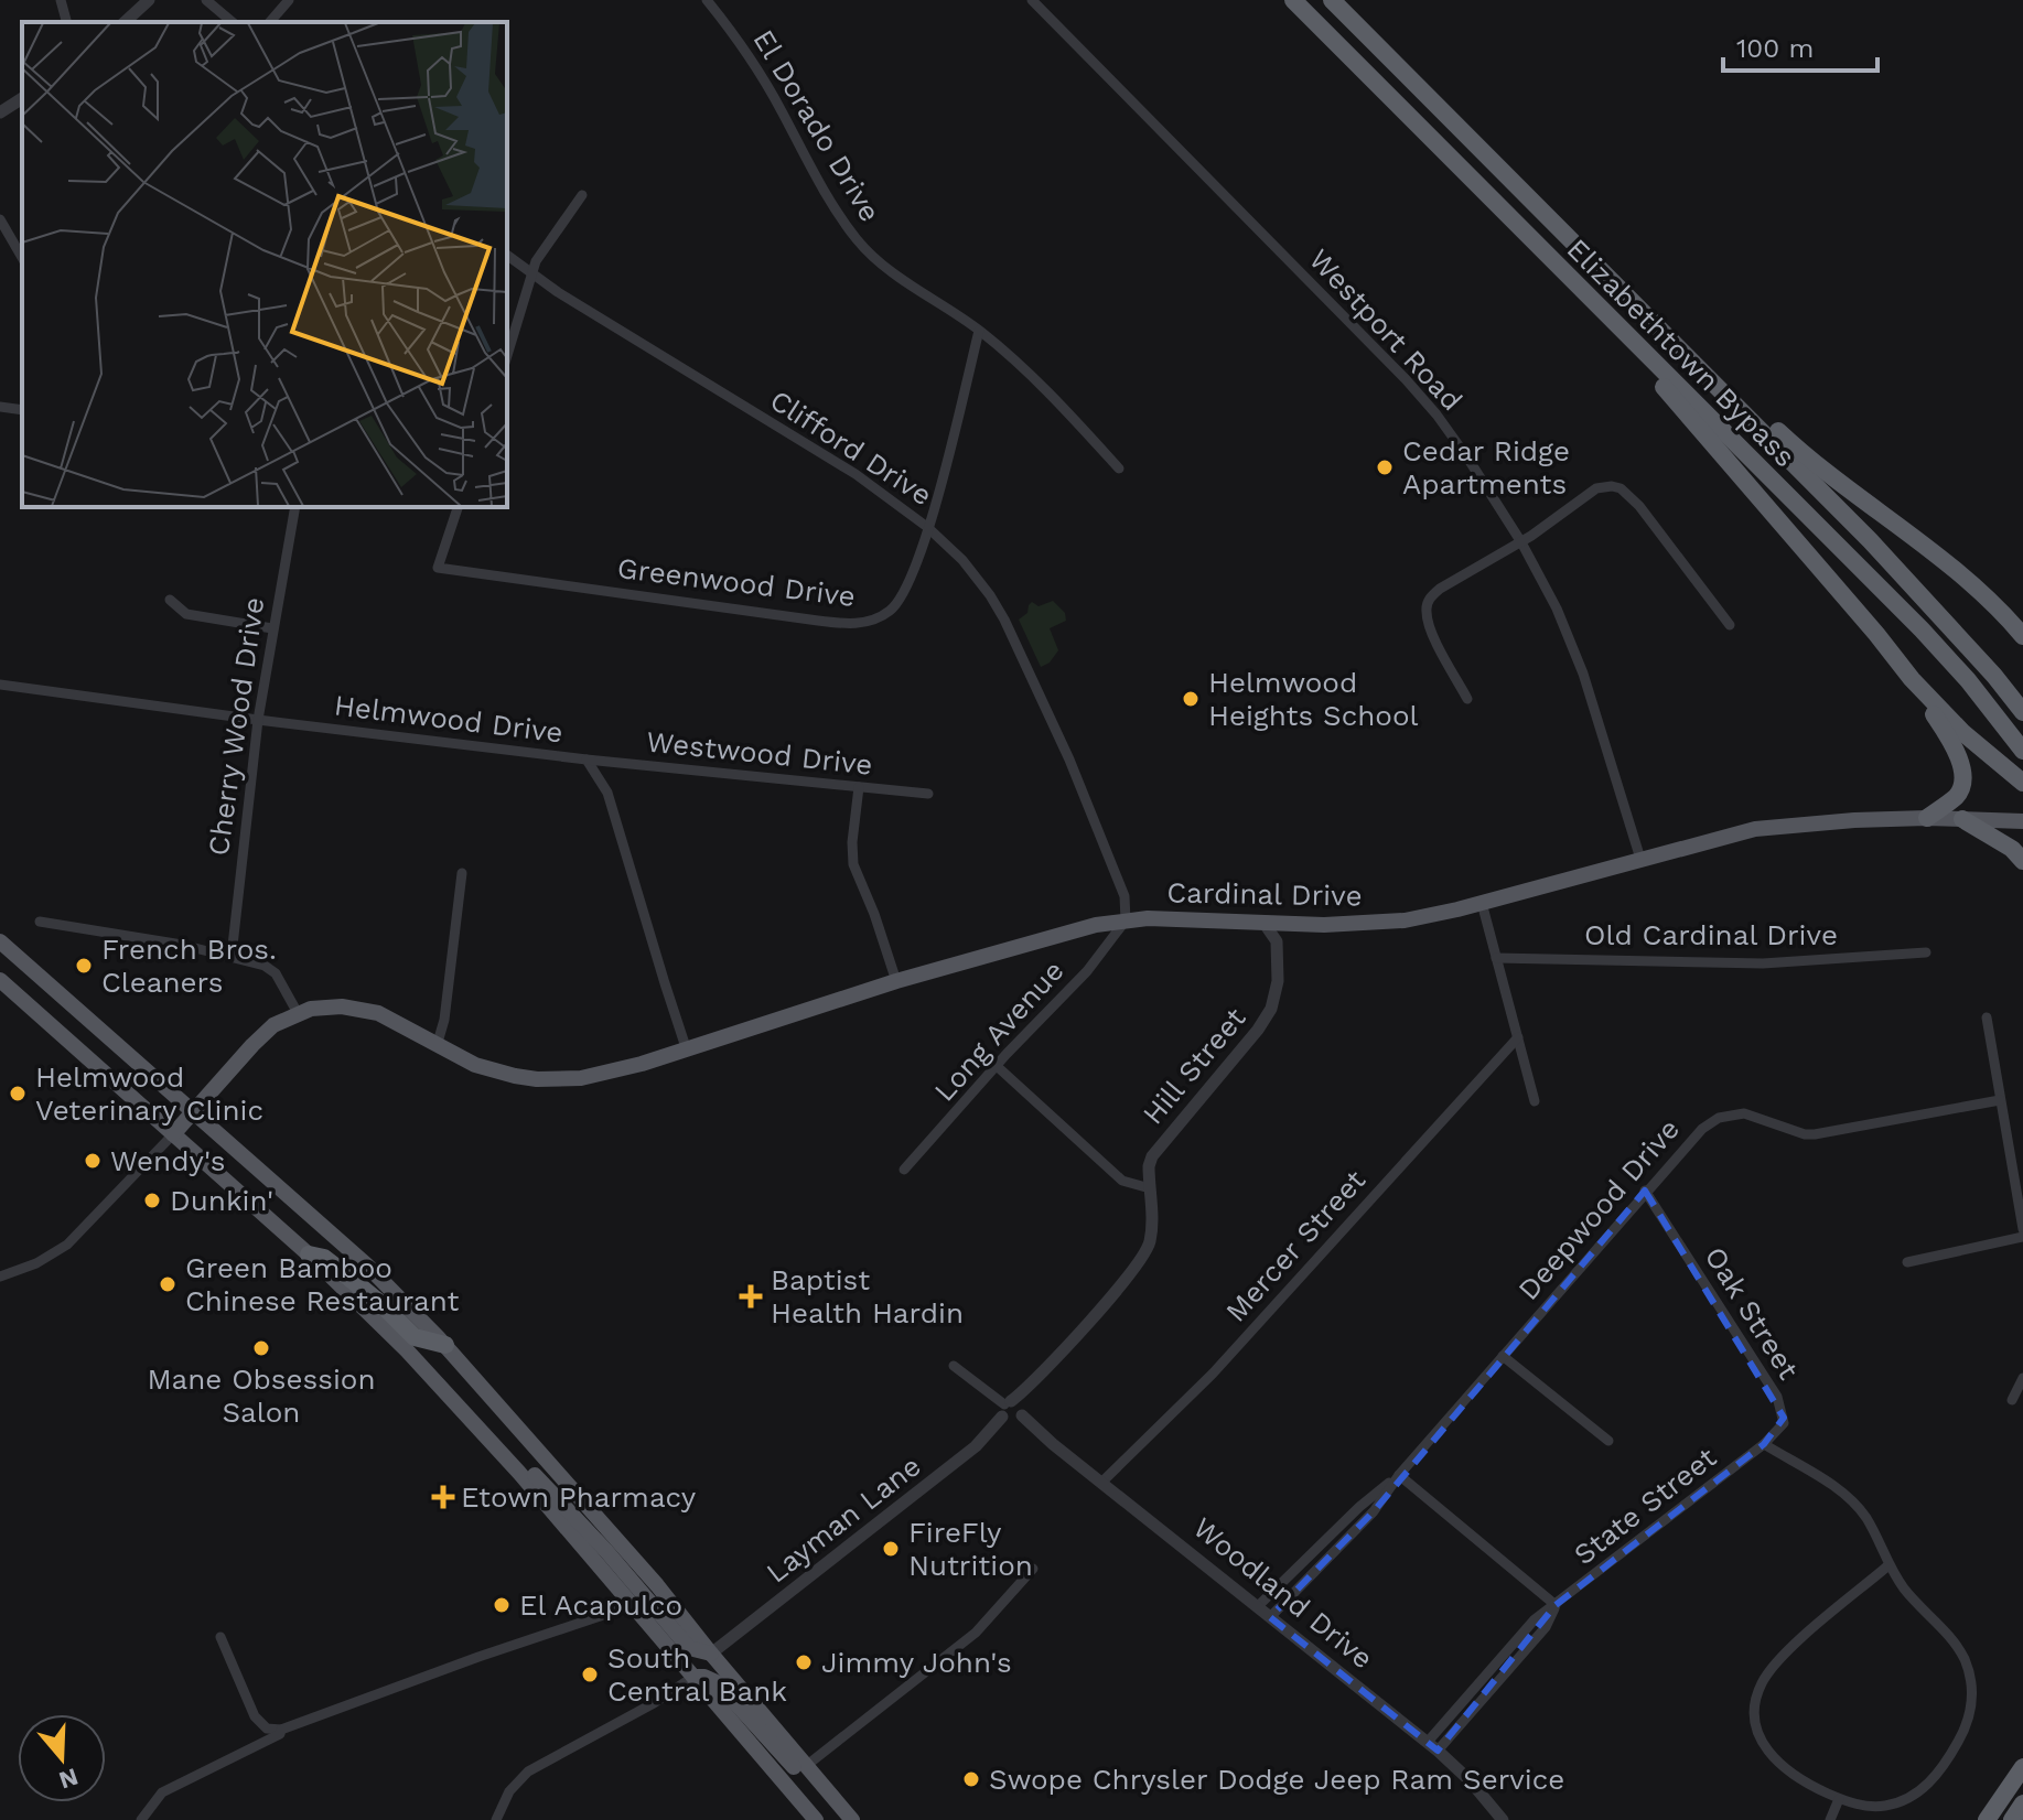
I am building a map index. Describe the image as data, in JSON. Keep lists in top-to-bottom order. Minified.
{"streets":{"highway":["Elizabethtown Bypass"],"main road":["Cardinal Drive"],"street":["El Dorado Drive","Westport Road","Clifford Drive","Greenwood Drive","Helmwood Drive","Cherry Wood Drive","Westwood Drive","Old Cardinal Drive","Long Avenue","Hill Street","Deepwood Drive","Mercer Street","Oak Street","State Street","Layman Lane","Woodland Drive"]},"crossings":[["El Dorado Drive","Greenwood Drive"],["Westport Road","Cardinal Drive"],["Clifford Drive","Greenwood Drive"],["Clifford Drive","Cardinal Drive"],["Clifford Drive","Long Avenue"],["Helmwood Drive","Cherry Wood Drive"],["Helmwood Drive","Westwood Drive"],["Helmwood Drive","Cardinal Drive"],["Cardinal Drive","Long Avenue"],["Cardinal Drive","Hill Street"],["Hill Street","Layman Lane"],["Deepwood Drive","Oak Street"],["Deepwood Drive","Woodland Drive"],["Mercer Street","Woodland Drive"],["Oak Street","State Street"],["State Street","Woodland Drive"]],"places":{"other":["Cedar Ridge Apartments","Helmwood Heights School","French Bros. Cleaners","Helmwood Veterinary Clinic","Wendy's","Dunkin'","Green Bamboo Chinese Restaurant","Mane Obsession Salon","FireFly Nutrition","El Acapulco","Jimmy John's","South Central Bank","Swope Chrysler Dodge Jeep Ram Service"],"health":["Baptist Health Hardin","Etown Pharmacy"]},"scale_bar":"100 m","north":"bottom"}
